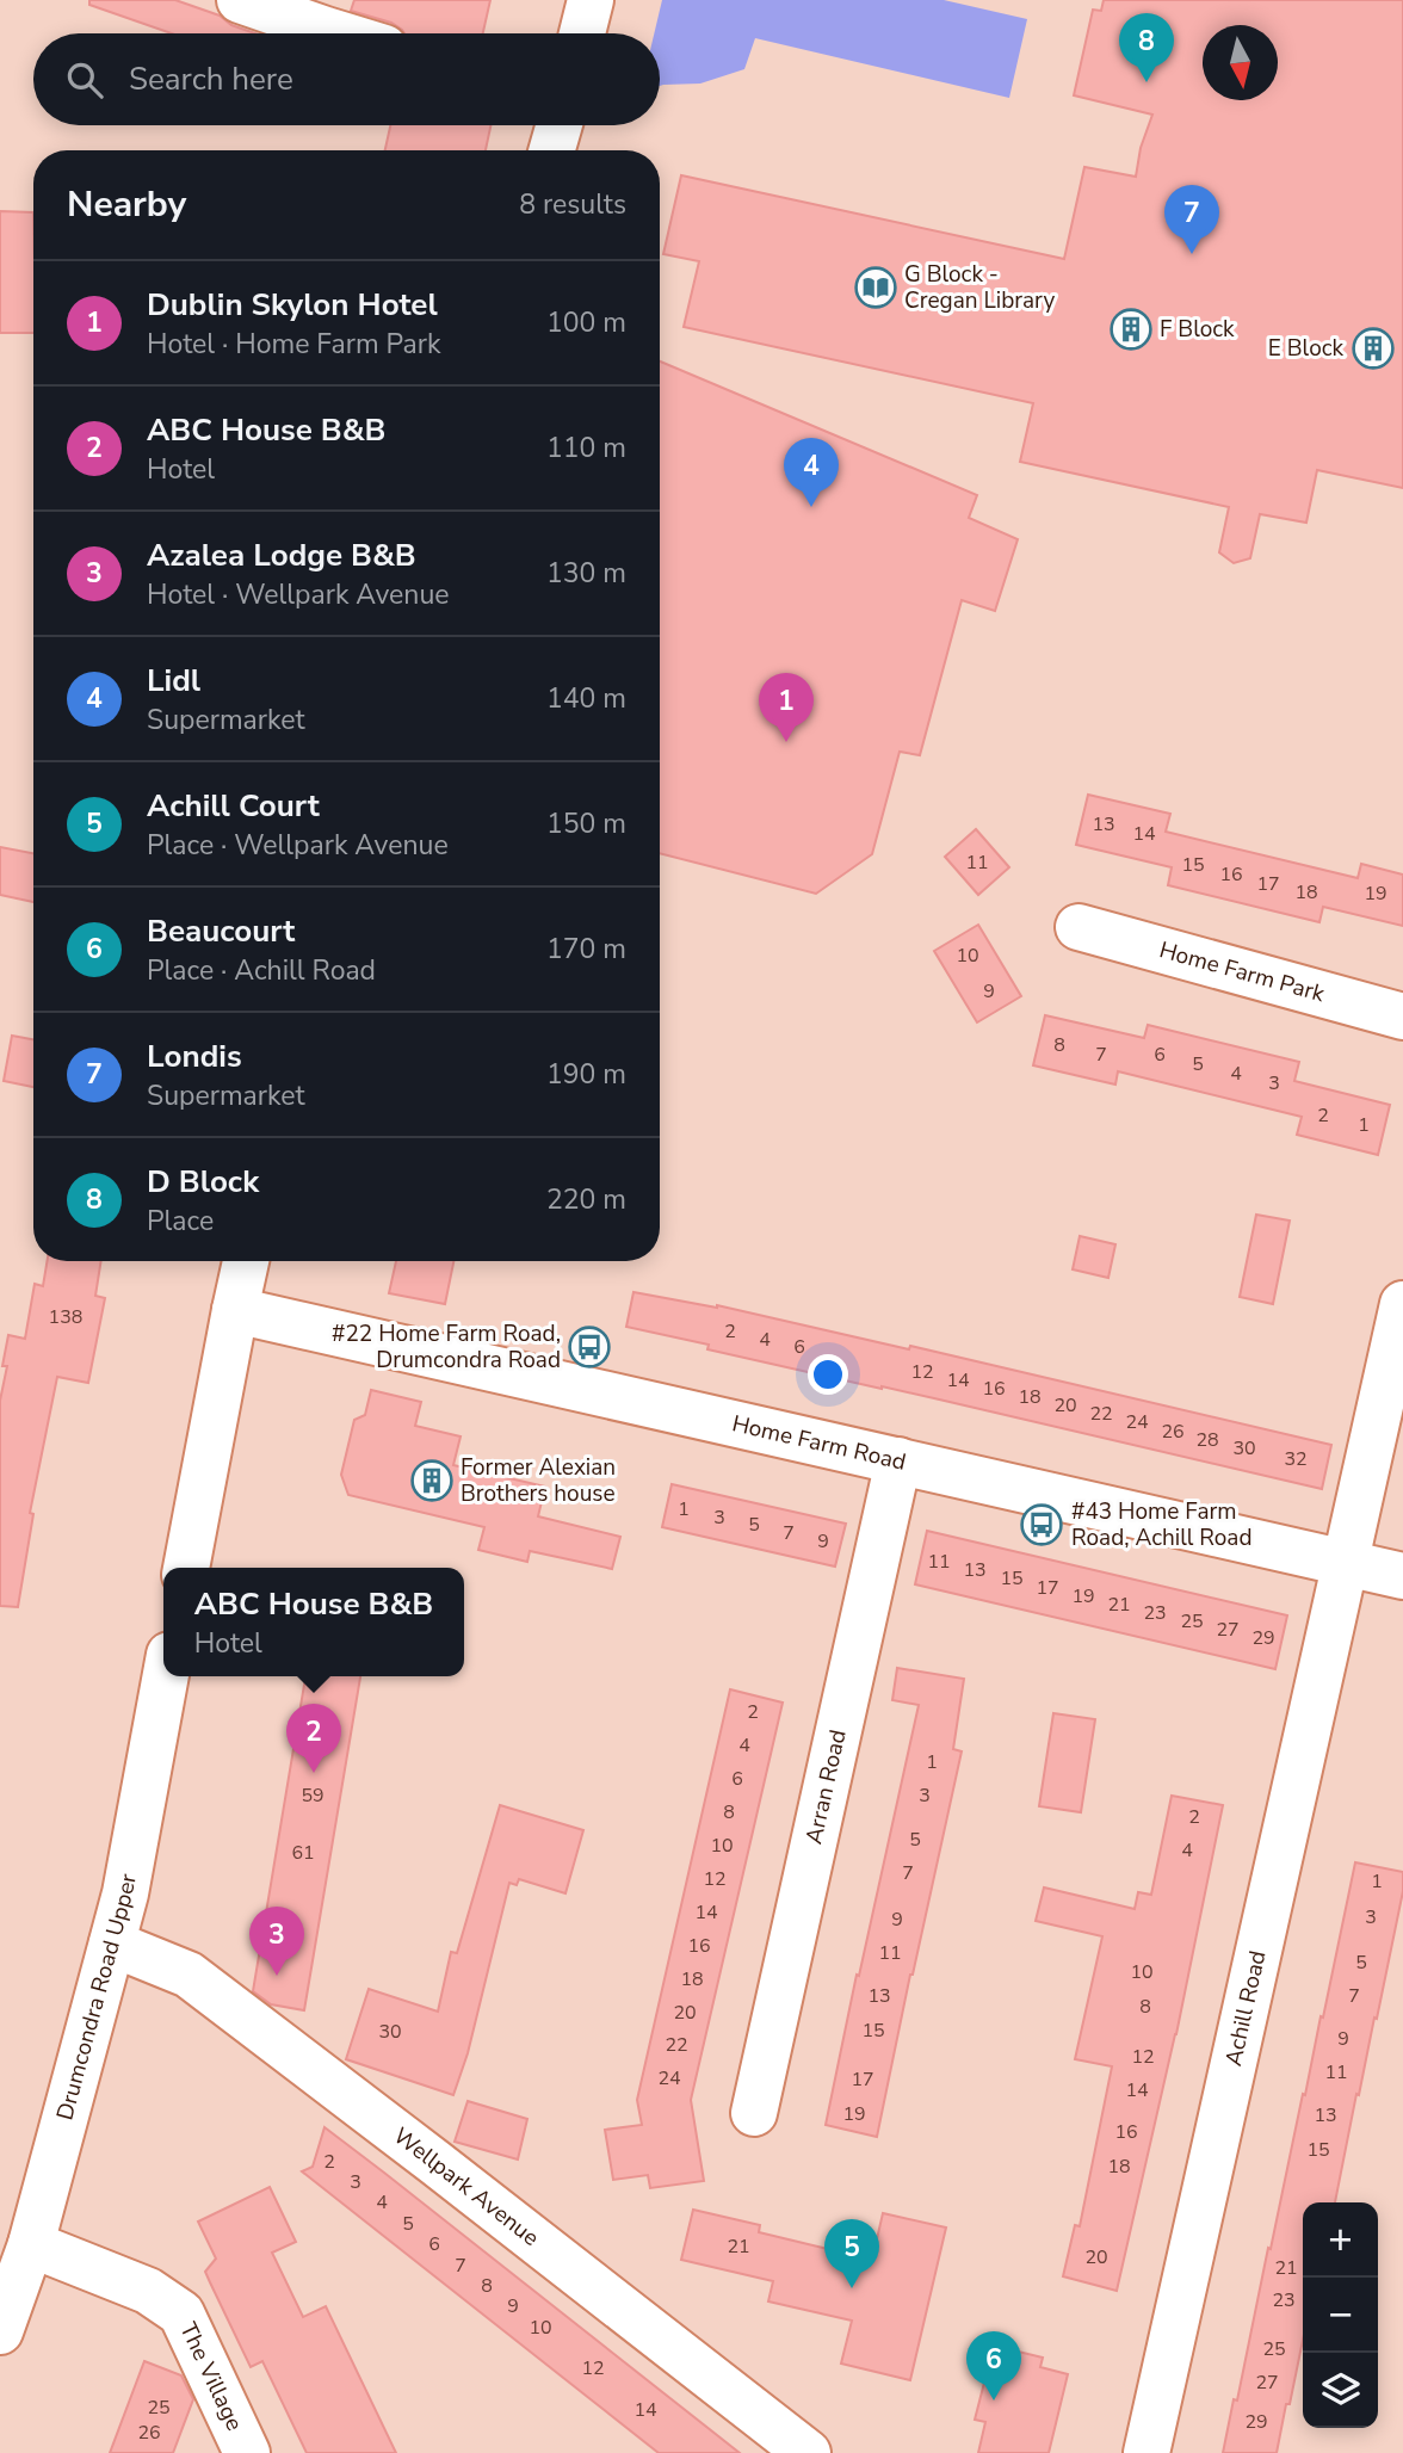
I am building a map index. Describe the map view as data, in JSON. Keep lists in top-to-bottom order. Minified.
{"streets":{"street":["Home Farm Park","Home Farm Road","Arran Road","Drumcondra Road Upper","Achill Road","Wellpark Avenue","The Village"]},"crossings":[["Home Farm Road","Arran Road"],["Home Farm Road","Achill Road"],["Drumcondra Road Upper","Wellpark Avenue"],["Drumcondra Road Upper","The Village"]],"places":{"library":["G Block - Cregan Library"],"building":["F Block","E Block","Former Alexian Brothers house"],"bus stop":["#22 Home Farm Road, Drumcondra Road","#43 Home Farm Road, Achill Road"]},"house_numbers":["13","14","11","15","16","17","18","19","10","9","8","7","6","5","4","3","2","1","138","2","4","6","12","14","16","18","20","22","24","26","28","30","32","1","3","5","7","9","11","13","15","17","19","21","23","25","27","29","2","4","1","6","59","3","8","2","5","10","4","61","7","12","1","14","3","9","16","11","5","10","18","13","7","8","20","15","30","9","22","12","11","24","17","14","19","13","16","15","2","18","3","4","5","6","21","20","7","21","8","23","9","10","25","12","27","25","14","29","26"],"north":"bottom","page":{"pins":["8","7","4","1","2","3","5","6"],"search":"Search here","heading":["Nearby","8 results"],"list":[{"mark":"1","name":"Dublin Skylon Hotel","note":"Hotel · Home Farm Park","value":"100 m"},{"mark":"2","name":"ABC House B&B","note":"Hotel","value":"110 m"},{"mark":"3","name":"Azalea Lodge B&B","note":"Hotel · Wellpark Avenue","value":"130 m"},{"mark":"4","name":"Lidl","note":"Supermarket","value":"140 m"},{"mark":"5","name":"Achill Court","note":"Place · Wellpark Avenue","value":"150 m"},{"mark":"6","name":"Beaucourt","note":"Place · Achill Road","value":"170 m"},{"mark":"7","name":"Londis","note":"Supermarket","value":"190 m"},{"mark":"8","name":"D Block","note":"Place","value":"220 m"}],"popup":["ABC House B&B","Hotel"],"map_buttons":["+","−"]}}
